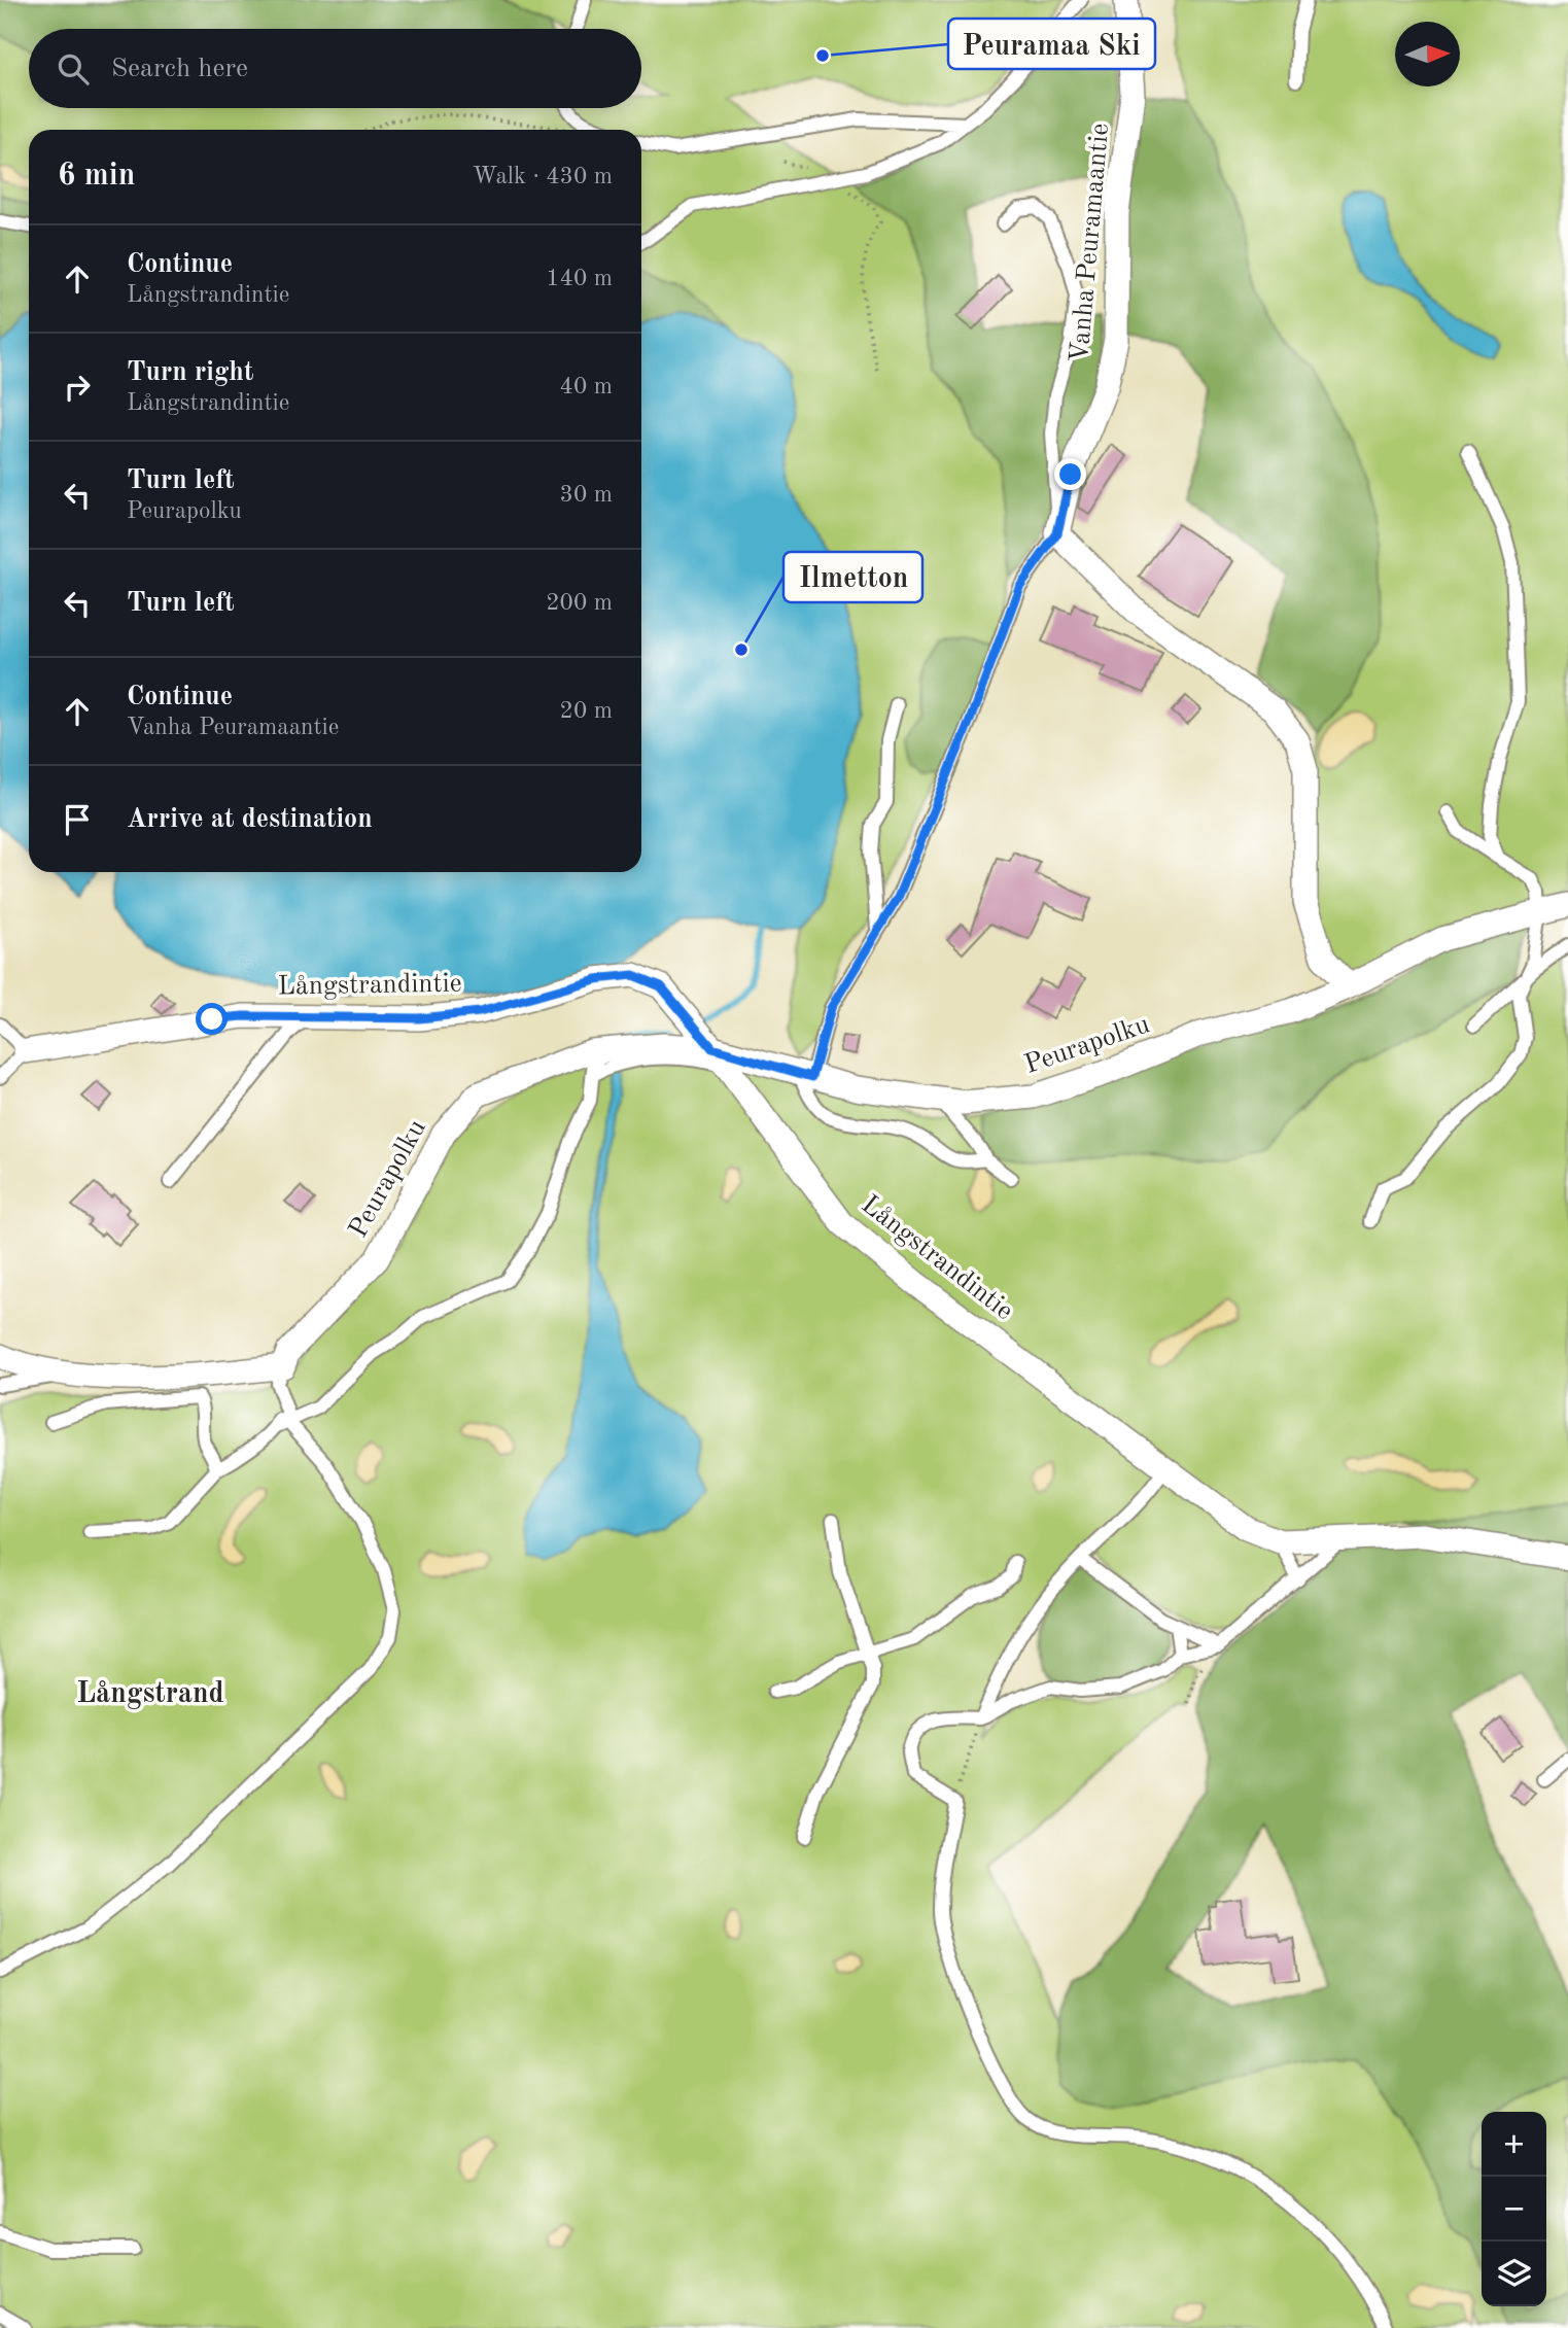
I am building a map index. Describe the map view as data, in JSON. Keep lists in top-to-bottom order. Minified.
{"streets":{"street":["Vanha Peuramaantie","Långstrandintie","Peurapolku"]},"crossings":[["Långstrandintie","Peurapolku"]],"districts":["Långstrand"],"places":["Peuramaa Ski","Ilmetton"],"north":"right","page":{"search":"Search here","heading":["6 min","Walk · 430 m"],"list":[["Continue","Långstrandintie","140 m"],["Turn right","Långstrandintie","40 m"],["Turn left","Peurapolku","30 m"],["Turn left","200 m"],["Continue","Vanha Peuramaantie","20 m"],"Arrive at destination"],"map_buttons":["+","−"]}}
